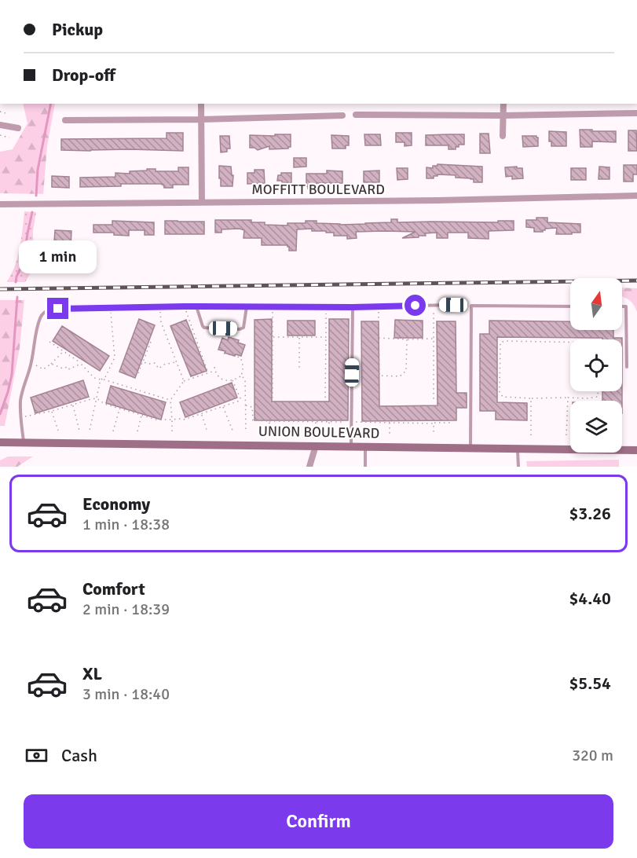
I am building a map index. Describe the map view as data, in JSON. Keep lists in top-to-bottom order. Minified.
{"streets":{"main road":["UNION BOULEVARD"],"street":["MOFFITT BOULEVARD"]},"north":"top","page":{"banner":["Pickup","Drop-off"],"bubble":"1 min","list":[{"name":"Economy","note":"1 min · 18:38","value":"$3.26"},{"name":"Comfort","note":"2 min · 18:39","value":"$4.40"},{"name":"XL","note":"3 min · 18:40","value":"$5.54"}],"pay":["Cash","320 m"],"buttons":"Confirm"}}
